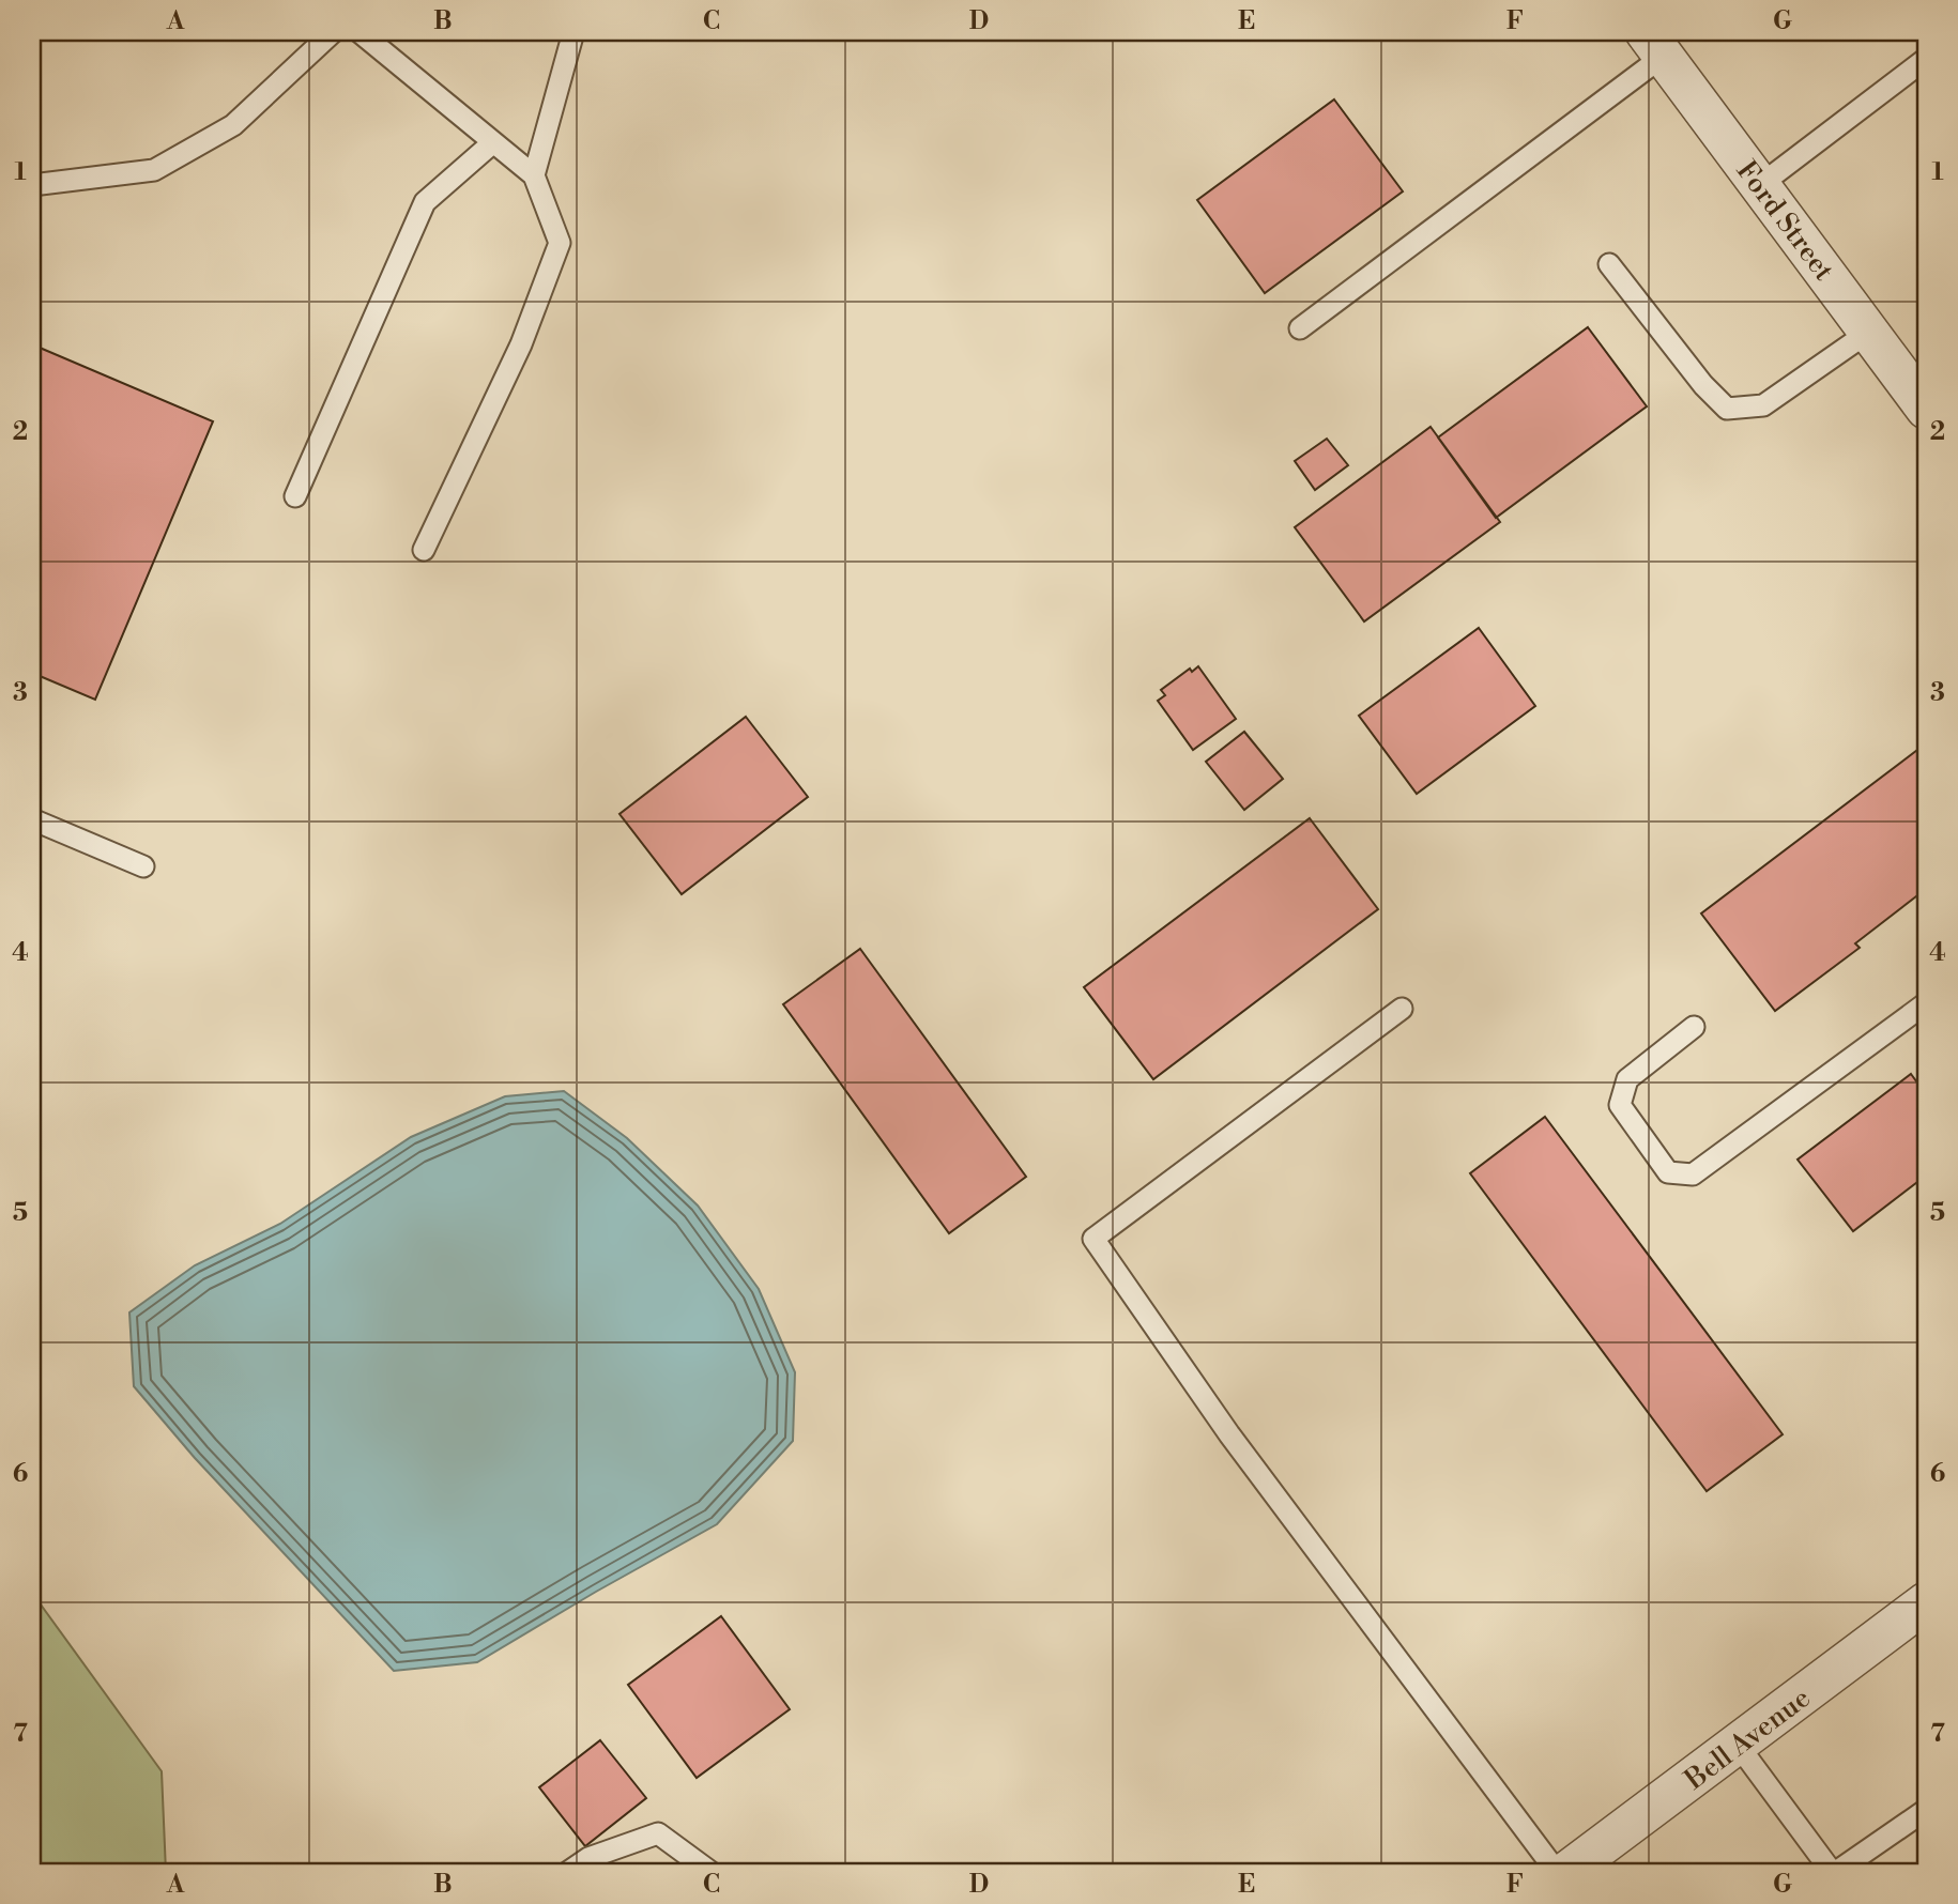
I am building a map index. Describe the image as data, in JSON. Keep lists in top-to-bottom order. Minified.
{"streets":{"street":["Ford Street","Bell Avenue"]},"grid":{"columns":["A","B","C","D","E","F","G"],"rows":["1","2","3","4","5","6","7"]}}
